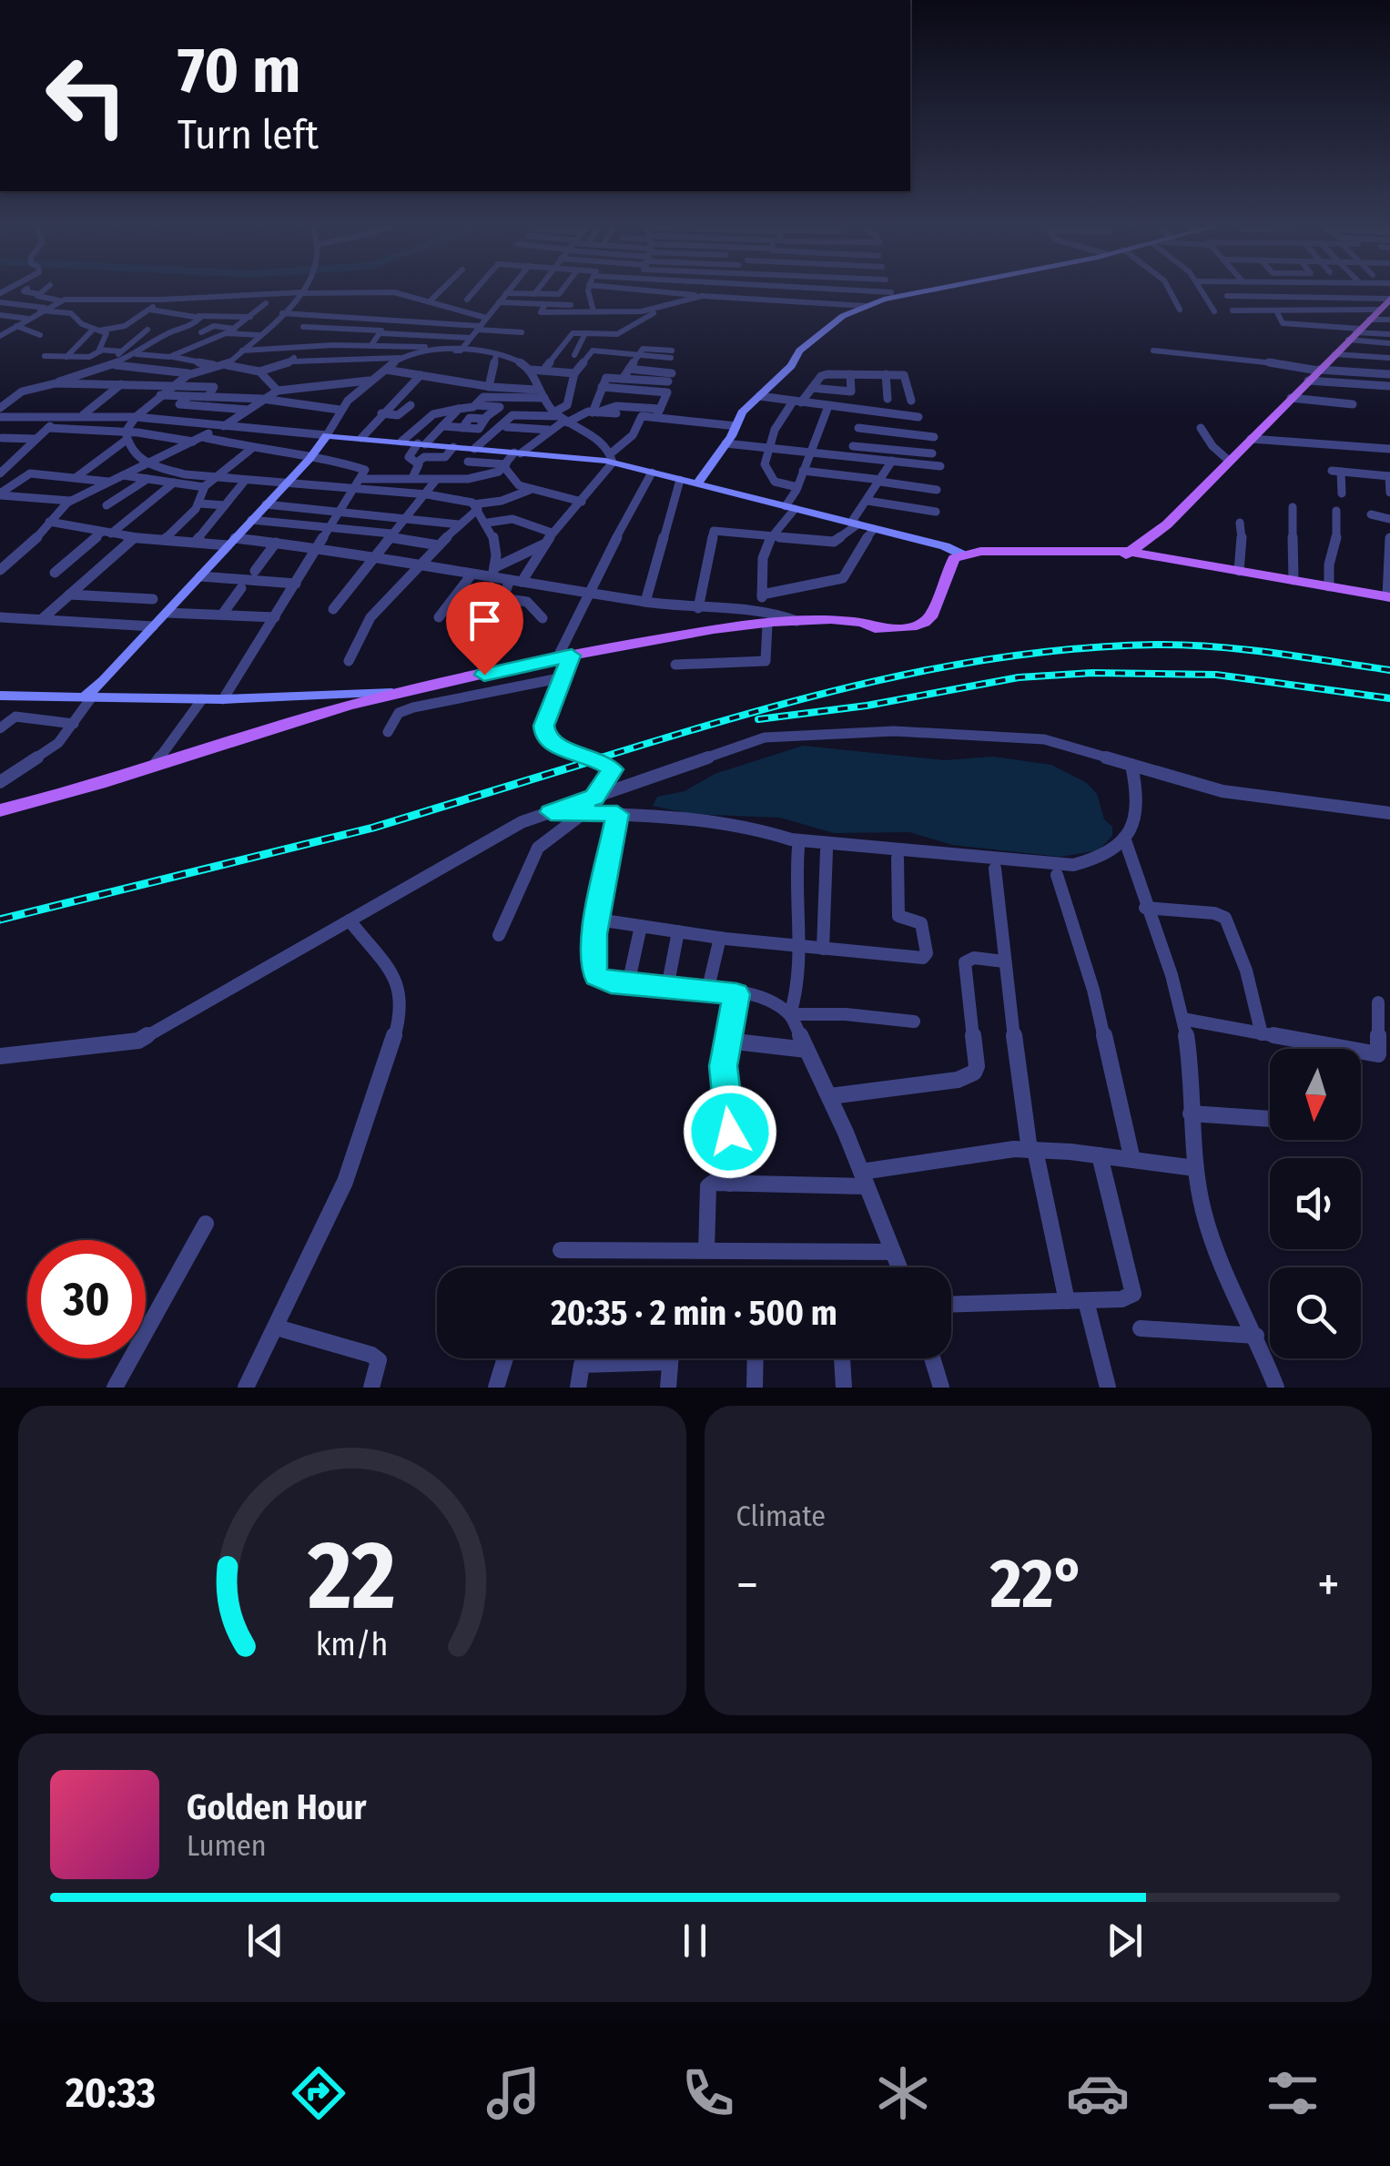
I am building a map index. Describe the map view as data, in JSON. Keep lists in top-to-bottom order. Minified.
{"north":"bottom","page":{"turn":["70 m","Turn left"],"limit":"30","trip":"20:35 · 2 min · 500 m","tile":"Climate","heat":["−","22°","+"],"song":["Golden Hour","Lumen"],"tabs":"20:33","gauge":["22","km/h"]}}
